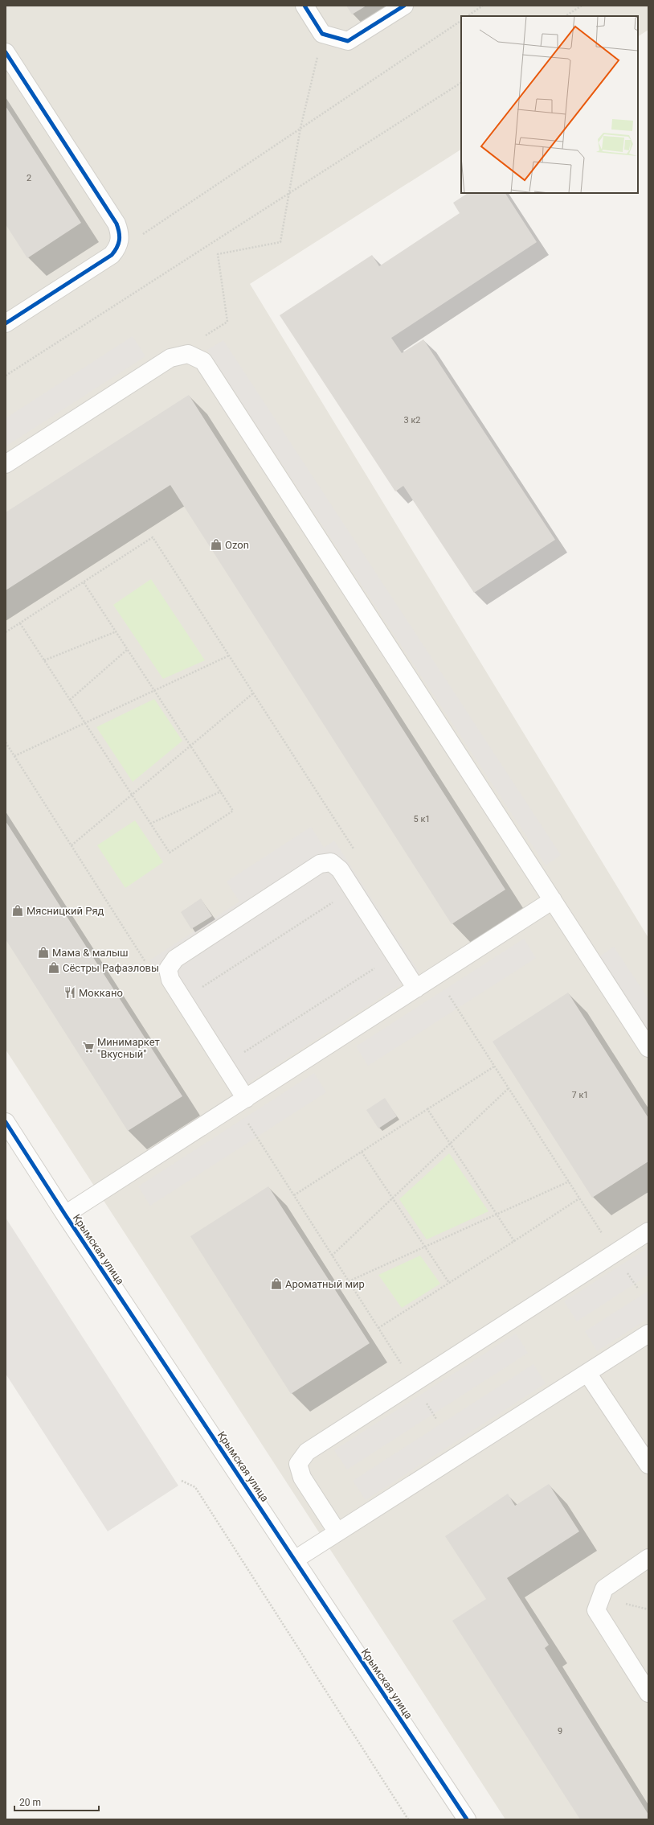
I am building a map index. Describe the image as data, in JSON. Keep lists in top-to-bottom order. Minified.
{"streets":{"street":["Крымская улица"]},"places":{"shop":["Ozon","Мясницкий Ряд","Мама & малыш","Сёстры Рафаэловы","Ароматный мир"],"restaurant":["Моккано"],"supermarket":["Минимаркет \"Вкусный\""]},"house_numbers":["2","3 к2","5 к1","7 к1","9"],"scale_bar":"20 m"}
